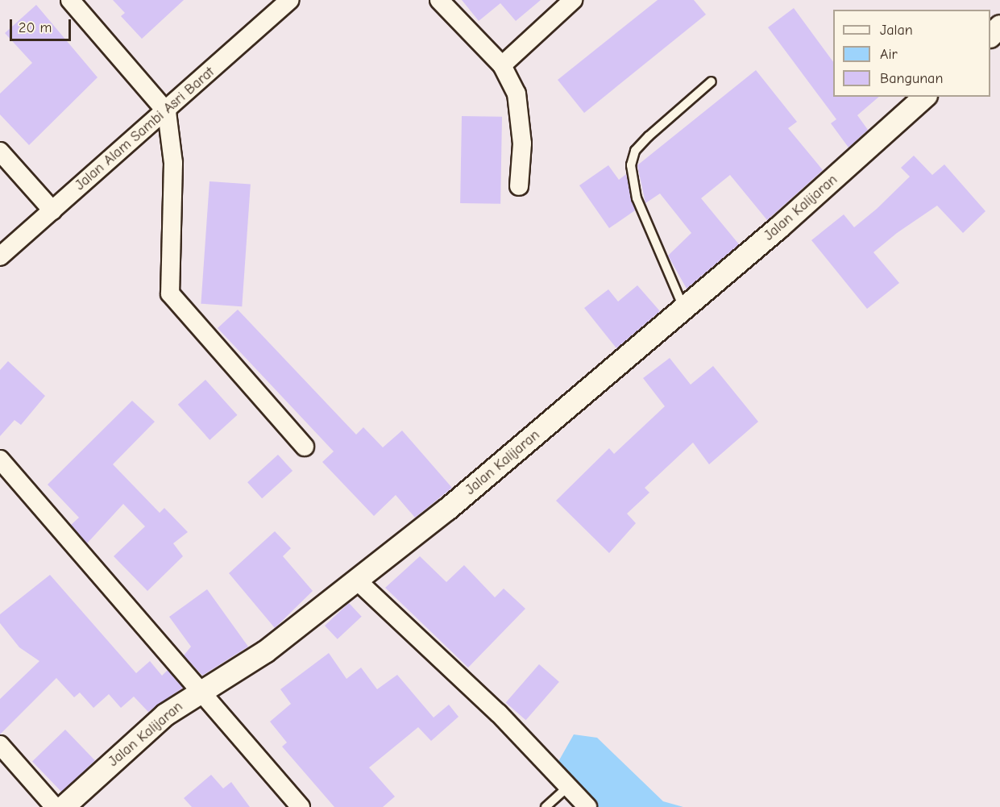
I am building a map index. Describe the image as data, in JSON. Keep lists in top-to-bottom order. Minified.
{"streets":{"street":["Jalan Alam Sambi Asri Barat","Jalan Kalijaran"]},"legend":["Jalan","Air","Bangunan"],"scale_bar":"20 m"}
